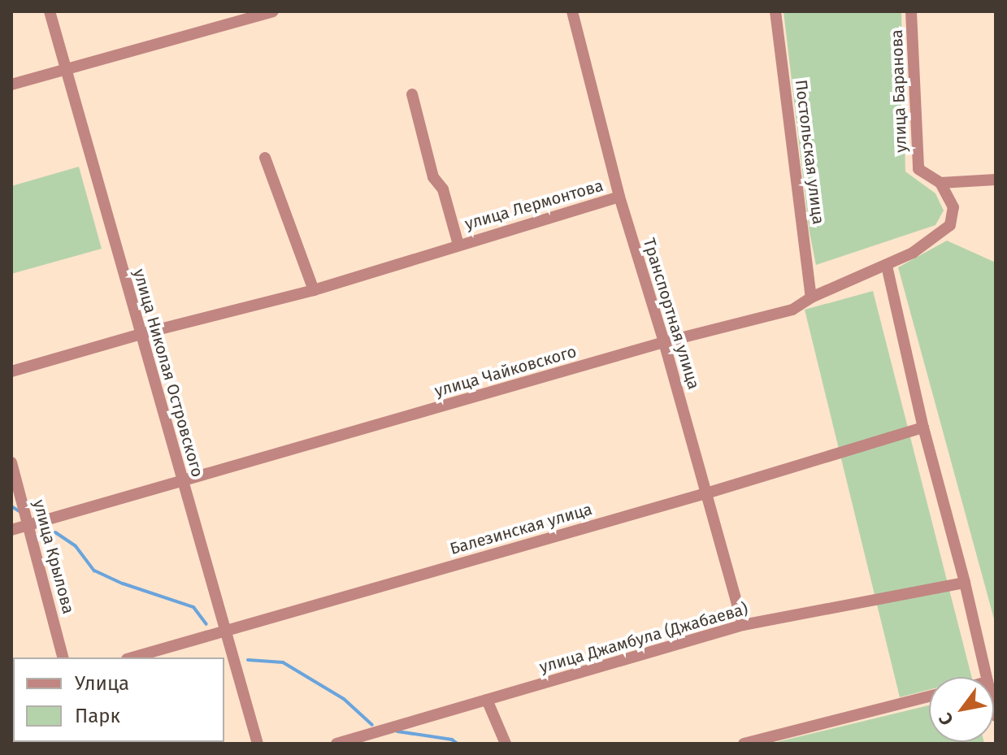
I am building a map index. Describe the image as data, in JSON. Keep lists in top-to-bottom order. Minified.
{"streets":{"street":["улица Баранова","Постольская улица","улица Лермонтова","Транспортная улица","улица Чайковского","улица Николая Островского","Балезинская улица","улица Крылова","улица Джамбула (Джабаева)"]},"crossings":[["улица Баранова","улица Чайковского"],["Постольская улица","улица Чайковского"],["улица Лермонтова","Транспортная улица"],["улица Лермонтова","улица Николая Островского"],["Транспортная улица","улица Чайковского"],["Транспортная улица","Балезинская улица"],["Транспортная улица","улица Джамбула (Джабаева)"],["улица Чайковского","улица Николая Островского"],["улица Чайковского","улица Крылова"],["улица Николая Островского","Балезинская улица"]],"legend":["Улица","Парк"],"north":"bottom left"}
